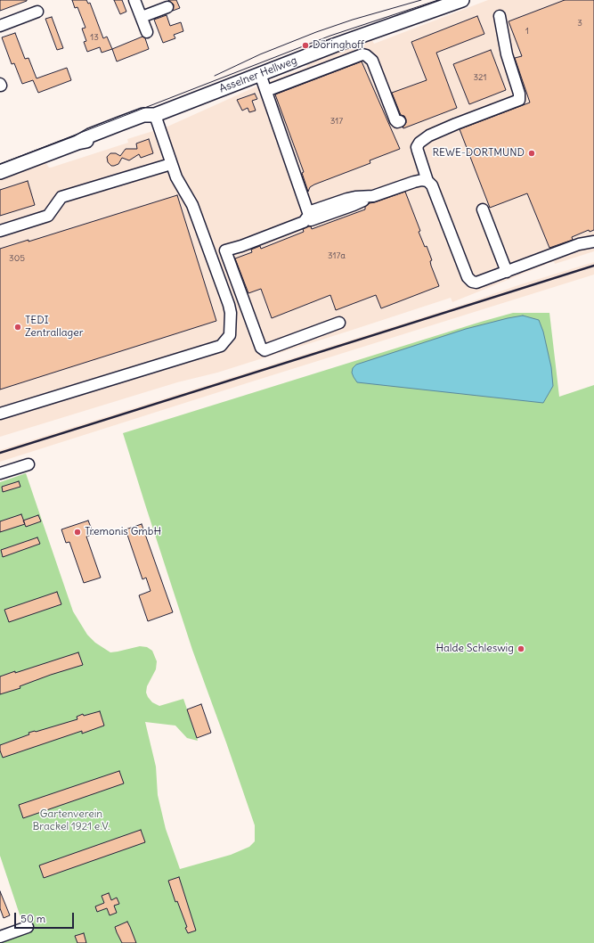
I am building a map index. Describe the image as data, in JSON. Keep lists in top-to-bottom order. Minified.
{"streets":{"main road":["Asselner Hellweg"]},"parks":["Gartenverein Brackel 1921 e.V."],"places":["Döringhoff","REWE-DORTMUND","TEDI Zentrallager","Tremonis GmbH","Halde Schleswig"],"house_numbers":["3","1","13","321","317","317a","305"],"scale_bar":"50 m"}
